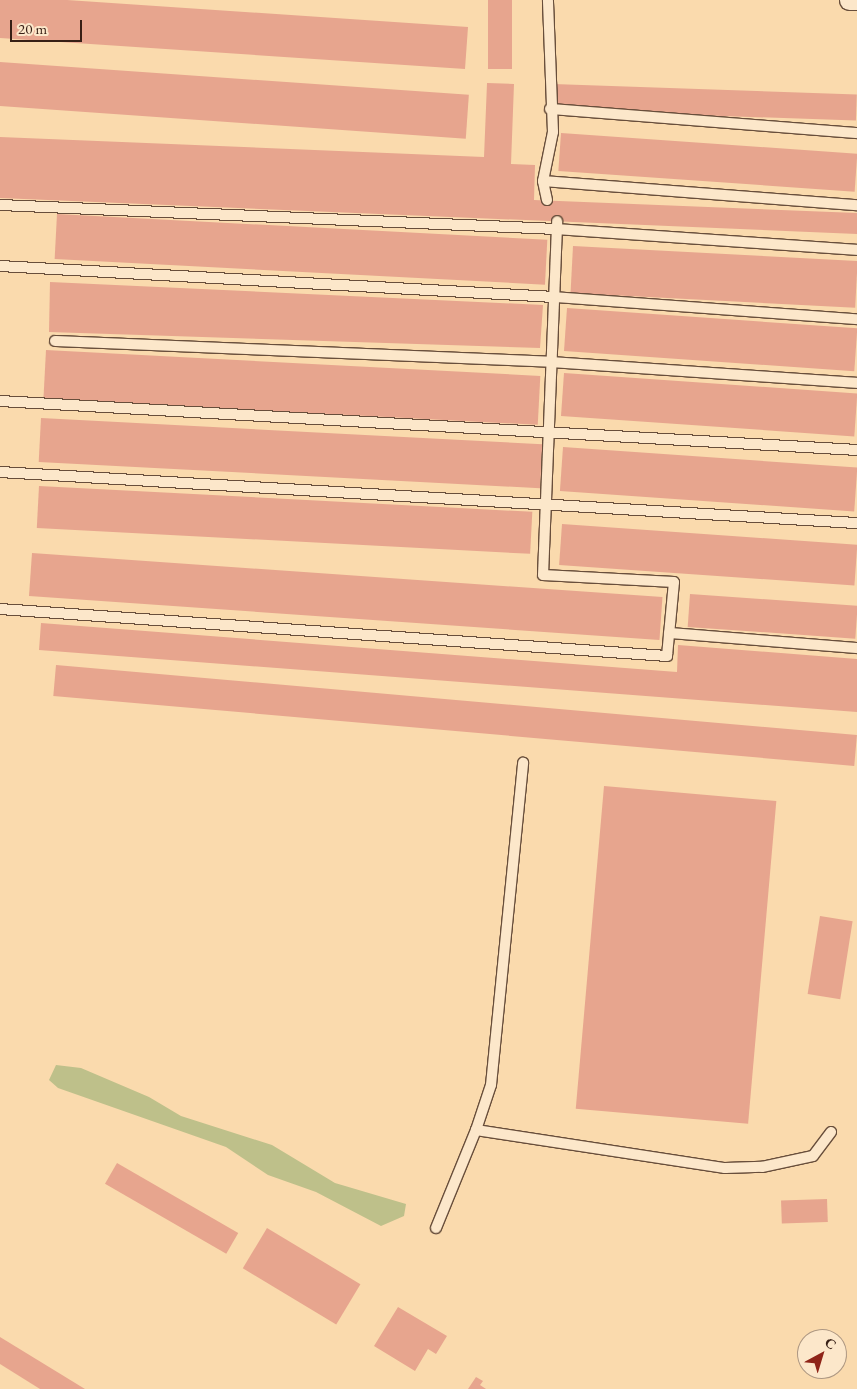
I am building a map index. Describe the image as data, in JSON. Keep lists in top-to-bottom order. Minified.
{"scale_bar":"20 m","north":"top right"}
